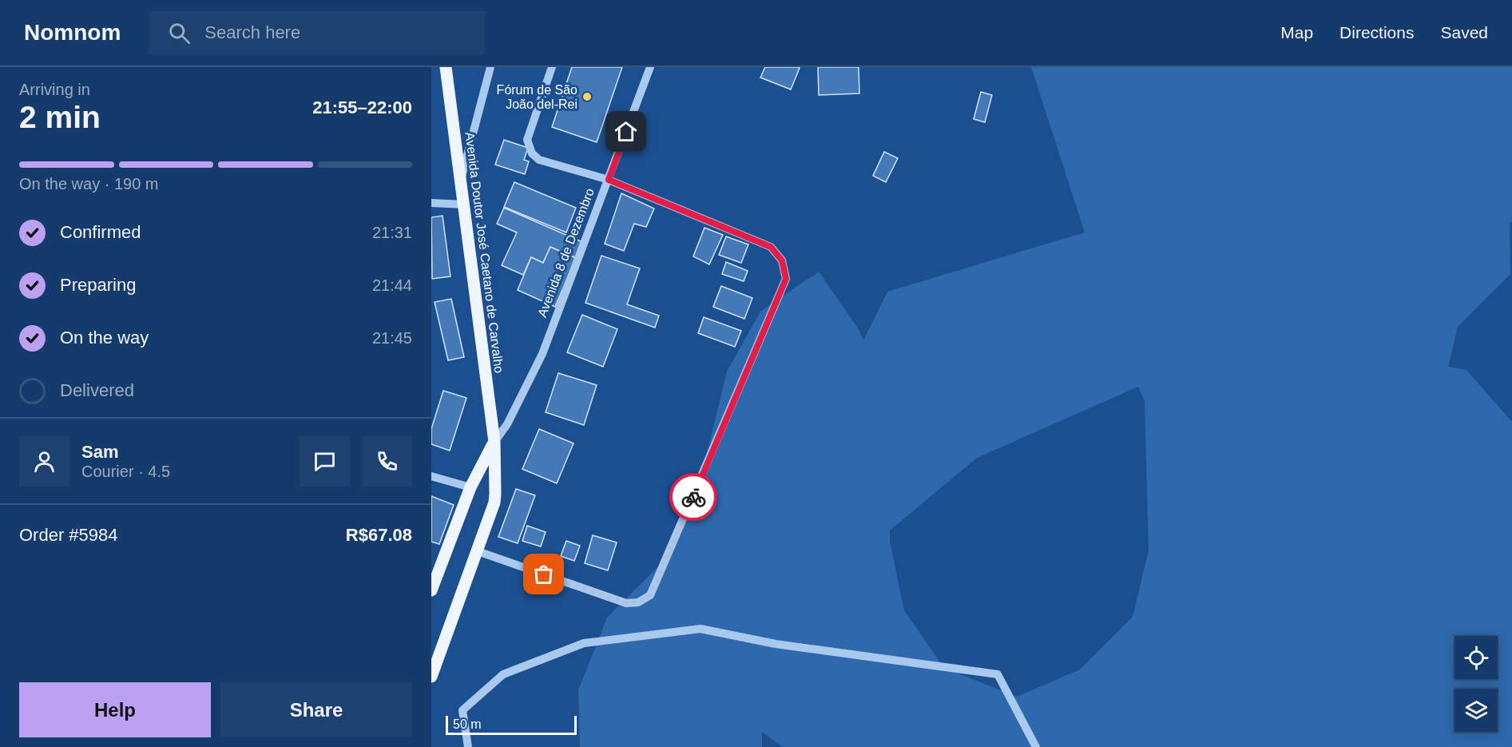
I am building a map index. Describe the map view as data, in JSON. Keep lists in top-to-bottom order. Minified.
{"streets":{"main road":["Avenida Doutor José Caetano de Carvalho","Avenida 8 de Dezembro"]},"crossings":[["Avenida Doutor José Caetano de Carvalho","Avenida 8 de Dezembro"]],"places":["Fórum de São João del-Rei"],"scale_bar":"50 m","page":{"header":"Nomnom","search":"Search here","nav":["Map","Directions","Saved"],"heading":["2 min","Arriving in","21:55–22:00"],"panel":["Sam","Courier · 4.5","Order #5984","R$67.08"],"bar":"On the way · 190 m","list":[["Confirmed","21:31"],["Preparing","21:44"],["On the way","21:45"],"Delivered"],"buttons":["Help","Share"],"scale":"50 m"}}
